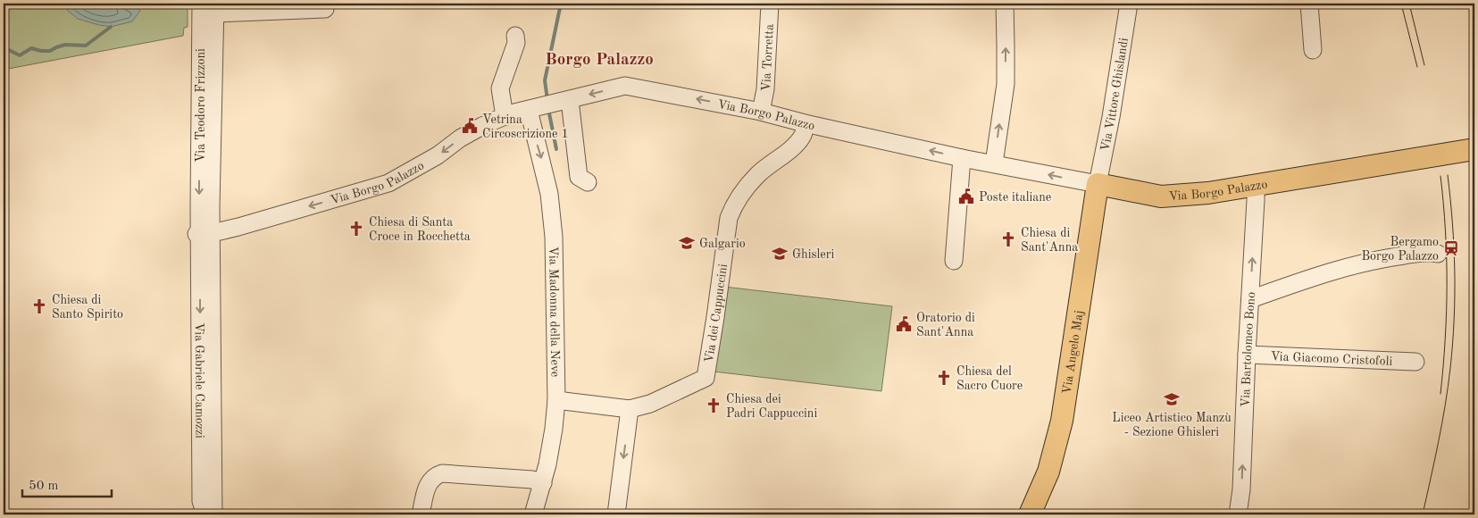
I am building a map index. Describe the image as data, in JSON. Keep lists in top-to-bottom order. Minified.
{"streets":{"main road":["Via Borgo Palazzo","Via Angelo Maj"],"street":["Via Torretta","Via Vittore Ghislandi","Via Teodoro Frizzoni","Via Madonna della Neve","Via dei Cappuccini","Via Bartolomeo Bono","Via Giacomo Cristofoli","Via Gabriele Camozzi"]},"crossings":[["Via Torretta","Via Borgo Palazzo"],["Via Vittore Ghislandi","Via Borgo Palazzo"],["Via Vittore Ghislandi","Via Angelo Maj"],["Via Borgo Palazzo","Via Madonna della Neve"],["Via Borgo Palazzo","Via dei Cappuccini"],["Via Borgo Palazzo","Via Bartolomeo Bono"],["Via Borgo Palazzo","Via Angelo Maj"],["Via Borgo Palazzo","Via Gabriele Camozzi"],["Via Madonna della Neve","Via dei Cappuccini"],["Via Bartolomeo Bono","Via Giacomo Cristofoli"]],"one_way":["Via Borgo Palazzo","Via Bartolomeo Bono"],"districts":["Borgo Palazzo"],"places":{"public building":["Vetrina Circoscrizione 1","Poste italiane","Oratorio di Sant'Anna"],"church":["Chiesa di Santa Croce in Rocchetta","Chiesa di Sant'Anna","Chiesa di Santo Spirito","Chiesa del Sacro Cuore","Chiesa dei Padri Cappuccini"],"school or university":["Galgario","Ghisleri","Liceo Artistico Manzù - Sezione Ghisleri"],"station":["Bergamo Borgo Palazzo"]},"scale_bar":"50 m"}
